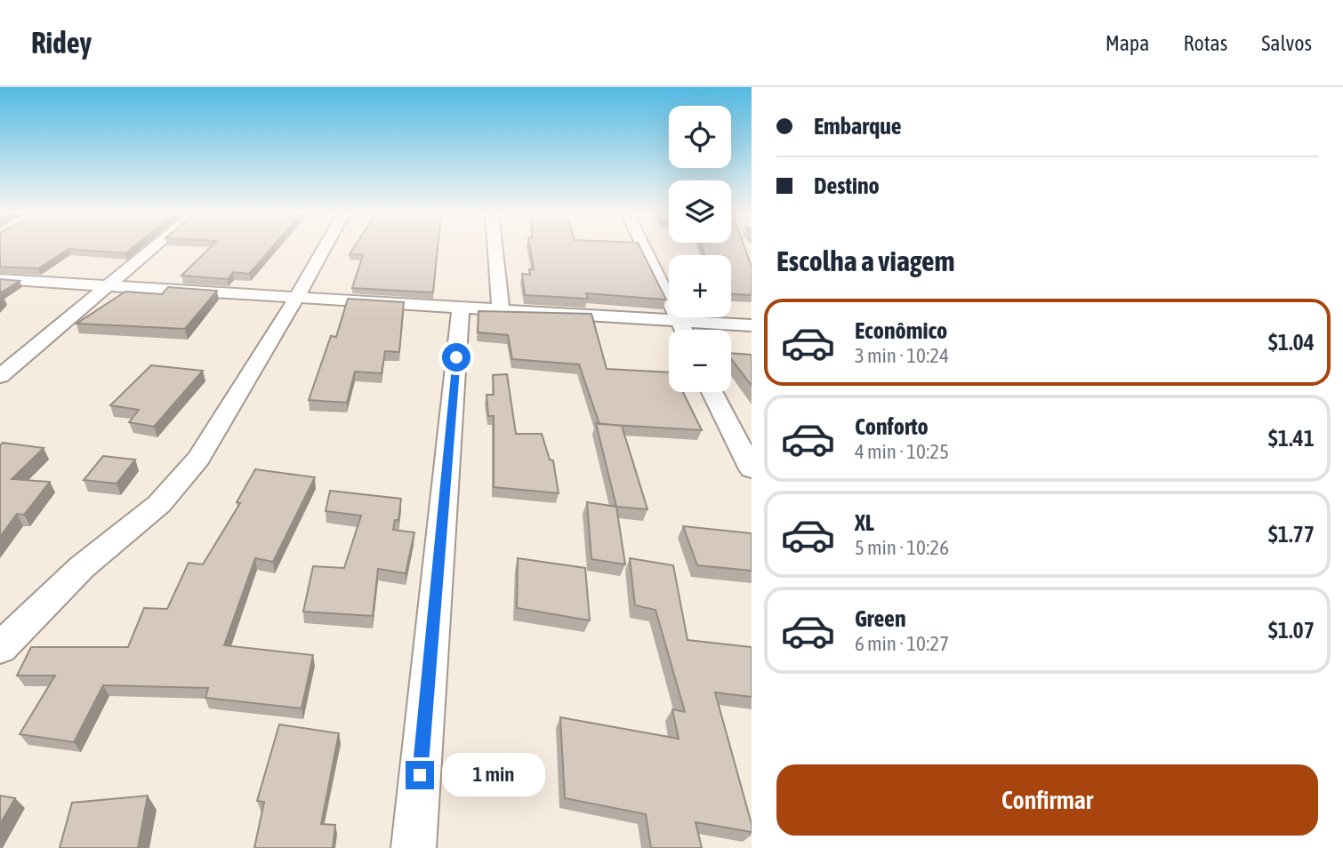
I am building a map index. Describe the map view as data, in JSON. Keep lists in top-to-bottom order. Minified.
{"page":{"header":"Ridey","nav":["Mapa","Rotas","Salvos"],"banner":["Embarque","Destino"],"map_buttons":["+","−"],"heading":"Escolha a viagem","list":[{"name":"Econômico","note":"3 min · 10:24","value":"$1.04"},{"name":"Conforto","note":"4 min · 10:25","value":"$1.41"},{"name":"XL","note":"5 min · 10:26","value":"$1.77"},{"name":"Green","note":"6 min · 10:27","value":"$1.07"}],"buttons":"Confirmar","bubble":"1 min"}}
